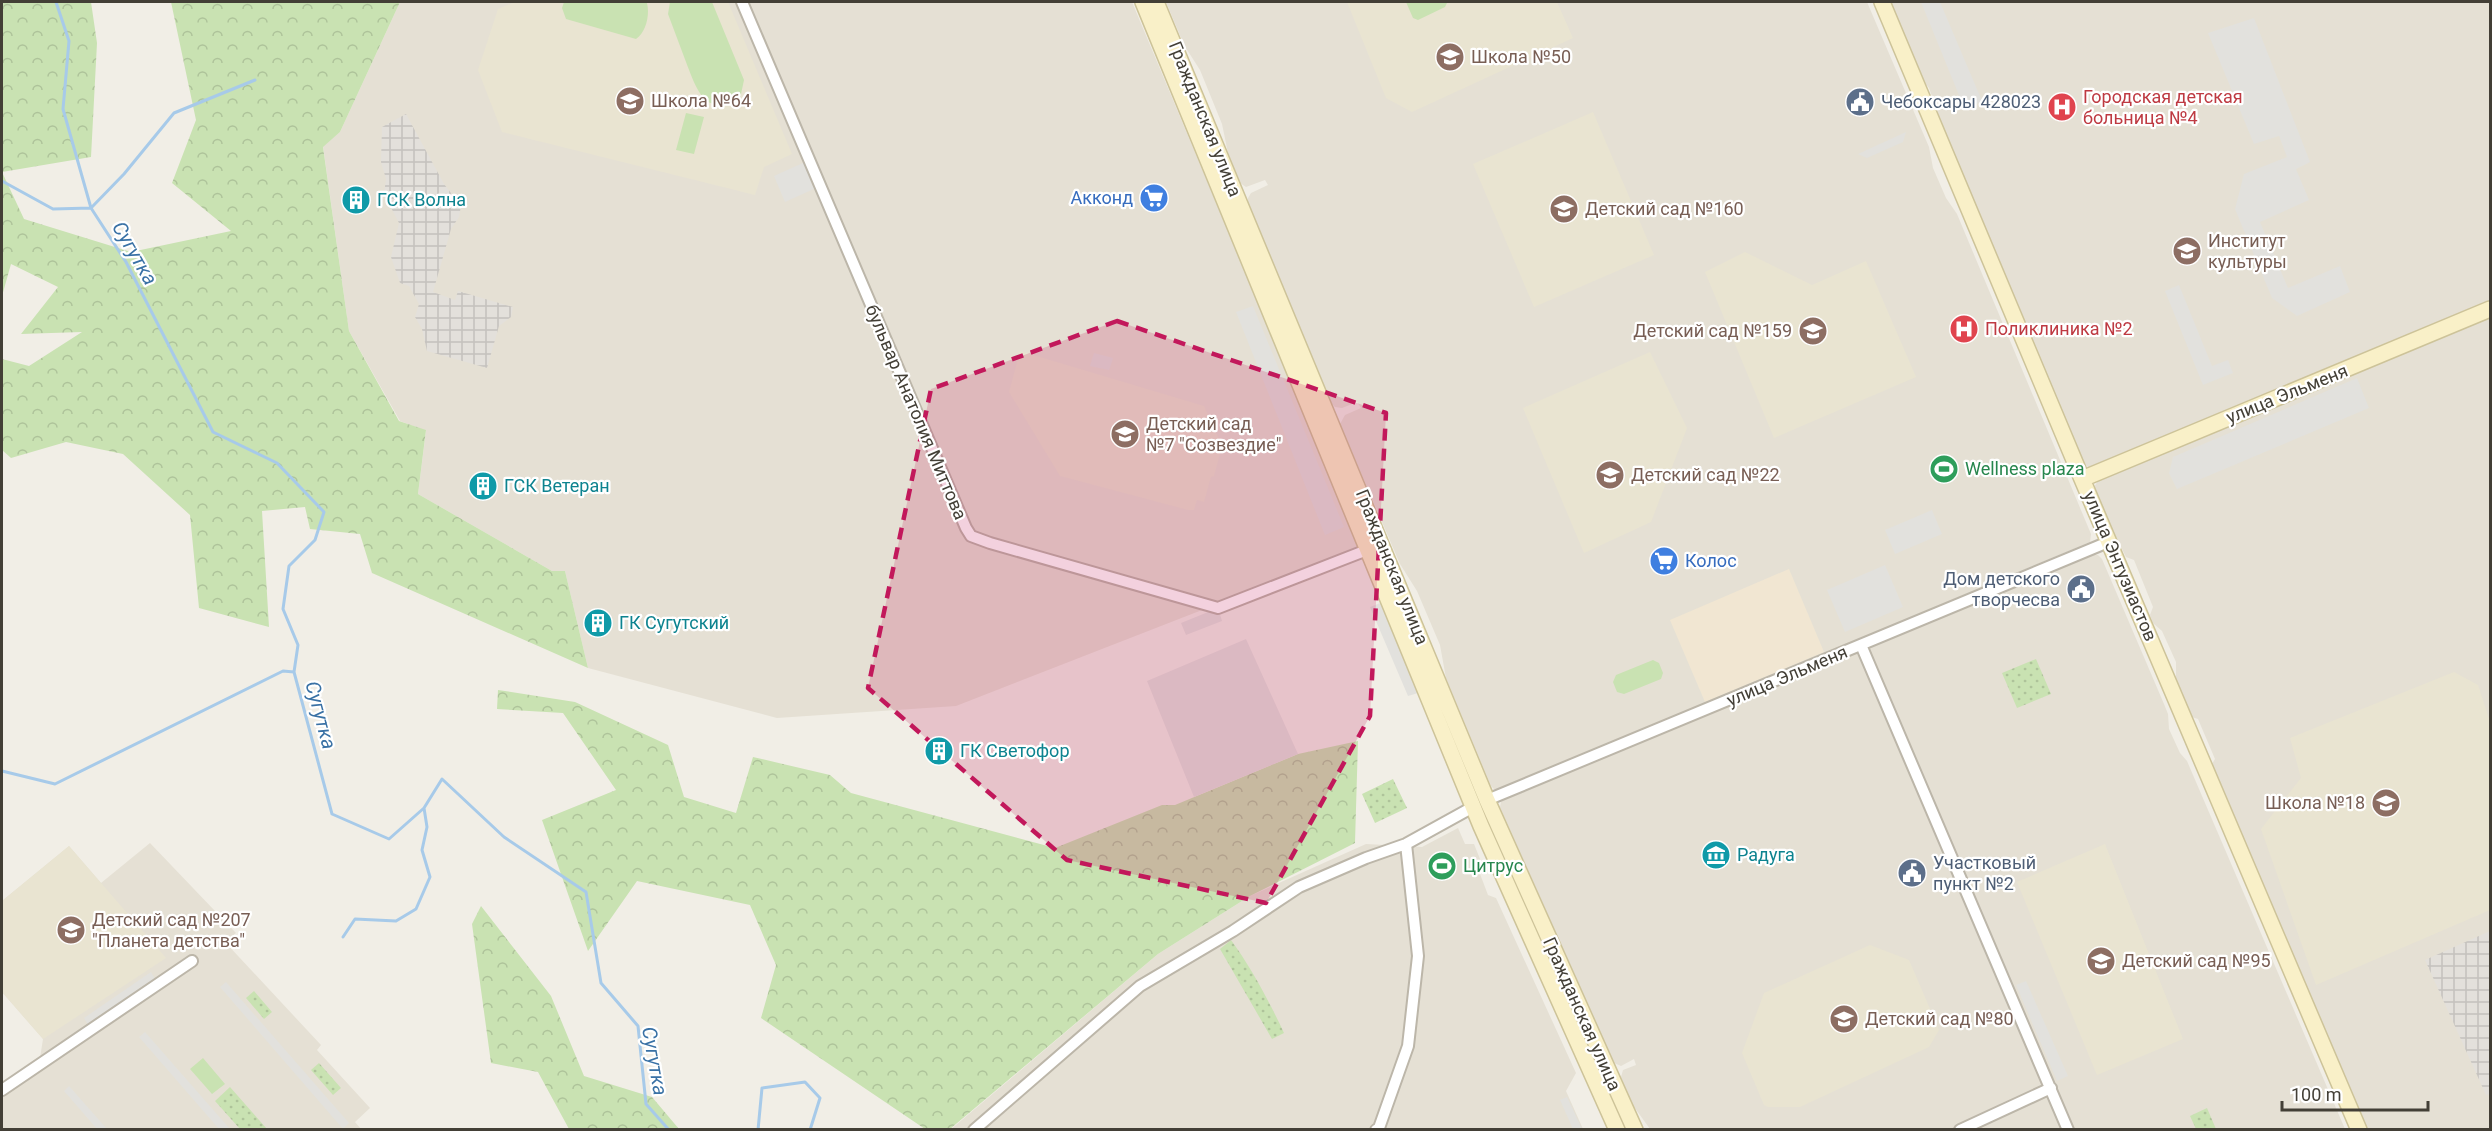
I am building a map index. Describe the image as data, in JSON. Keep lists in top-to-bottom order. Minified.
{"streets":{"main road":["Гражданская улица","улица Эльменя","улица Энтузиастов"],"street":["бульвар Анатолия Миттова"]},"crossings":[["Гражданская улица","улица Эльменя"],["Гражданская улица","бульвар Анатолия Миттова"],["улица Эльменя","улица Энтузиастов"]],"water":["Сугутка"],"places":{"school or university":["Школа №50","Школа №64","Детский сад №160","Институт культуры","Детский сад №159","Детский сад №7 \"Созвездие\"","Детский сад №22","Школа №18","Детский сад №207 \"Планета детства\"","Детский сад №95","Детский сад №80"],"public building":["Чебоксары 428023","Дом детского творчесва","Участковый пункт №2"],"hospital":["Городская детская больница №4","Поликлиника №2"],"supermarket":["Акконд","Колос"],"building":["ГСК Волна","ГСК Ветеран","ГК Сугутский","ГК Светофор"],"sports":["Wellness plaza","Цитрус"],"museum":["Радуга"]},"scale_bar":"100 m"}
